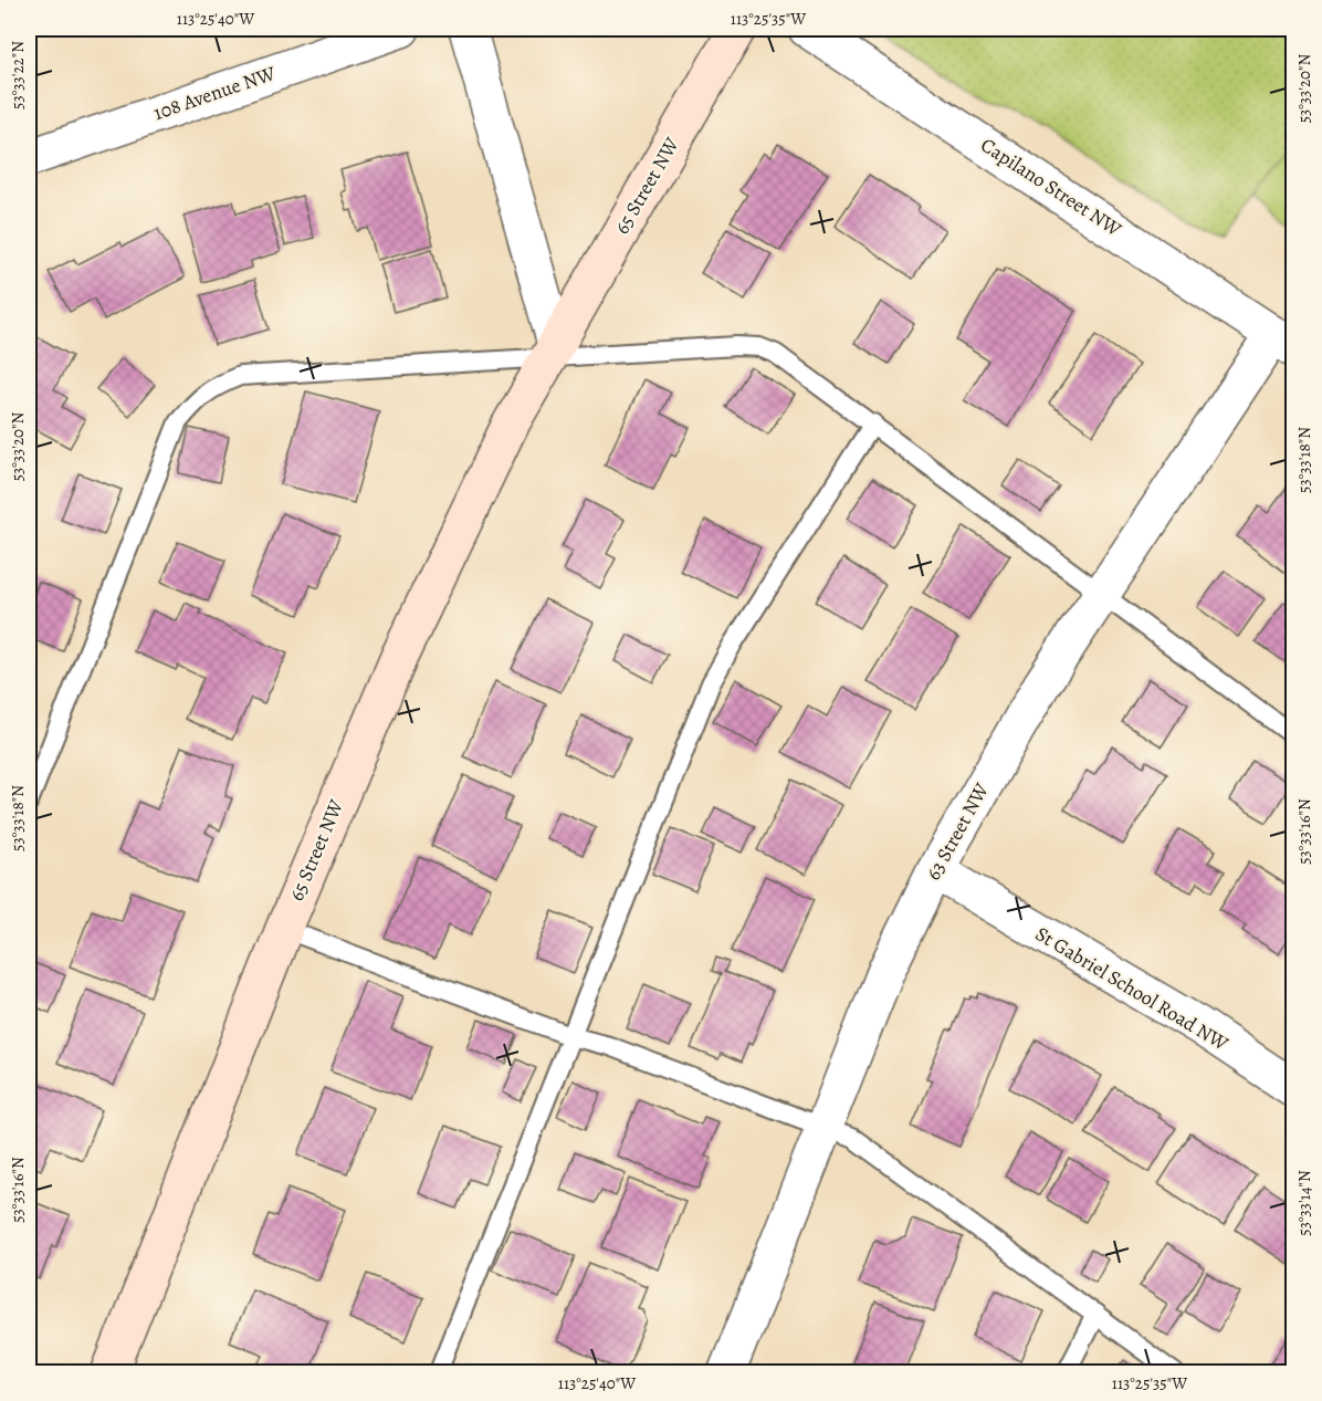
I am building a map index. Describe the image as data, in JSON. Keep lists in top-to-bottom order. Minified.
{"streets":{"street":["108 Avenue NW","65 Street NW","Capilano Street NW","63 Street NW","St Gabriel School Road NW"]},"crossings":[["Capilano Street NW","63 Street NW"],["63 Street NW","St Gabriel School Road NW"]],"coordinates":["113°25'40\"W","113°25'35\"W","53°33'22\"N","53°33'20\"N","53°33'18\"N","53°33'16\"N","53°33'14\"N"]}
